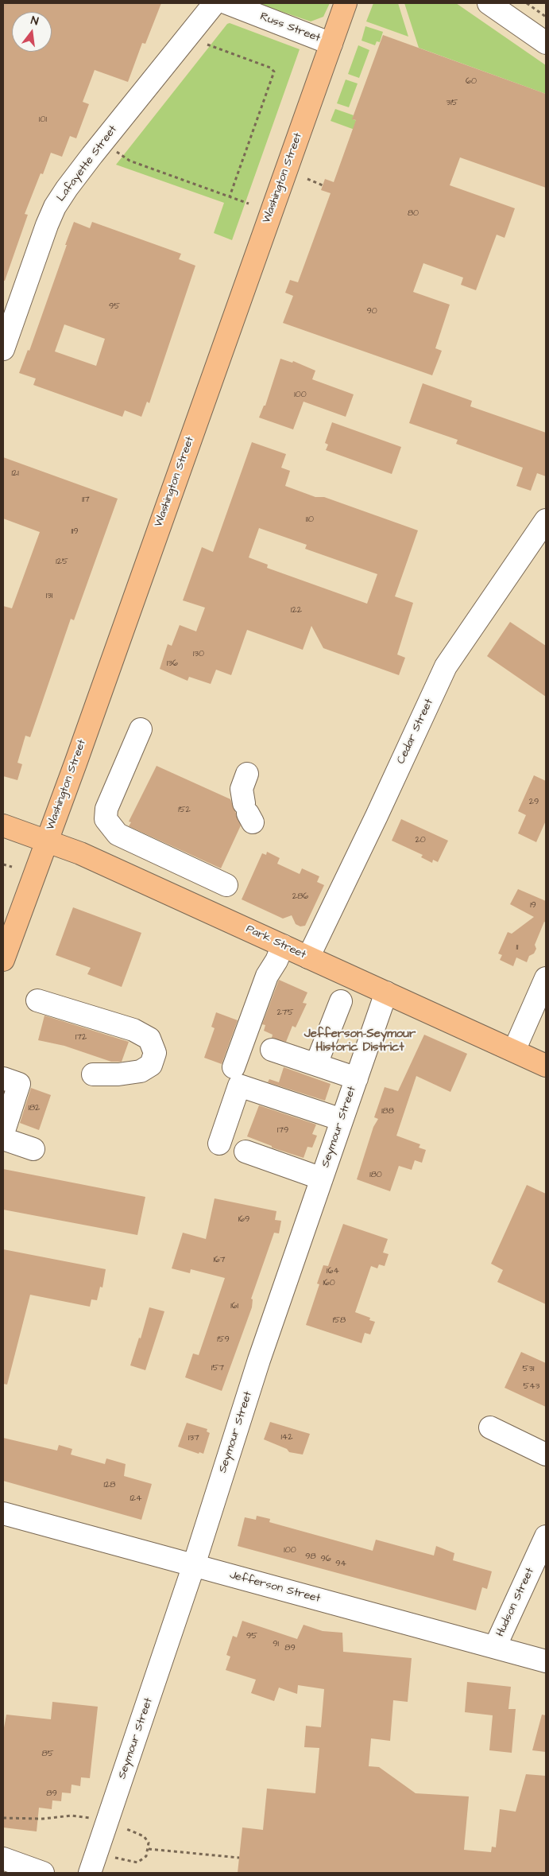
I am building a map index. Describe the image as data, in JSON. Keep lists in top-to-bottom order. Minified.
{"streets":{"main road":["Washington Street","Park Street"],"street":["Russ Street","Lafayette Street","Cedar Street","Seymour Street","Jefferson Street","Hudson Street"]},"crossings":[["Russ Street","Washington Street"],["Washington Street","Park Street"],["Cedar Street","Park Street"],["Park Street","Seymour Street"],["Seymour Street","Jefferson Street"],["Jefferson Street","Hudson Street"]],"districts":["Jefferson–Seymour Historic District"],"house_numbers":["60","315","101","80","95","90","100","121","117","110","119","125","131","122","130","136","29","152","20","286","19","11","275","172","182","188","179","180","169","167","164","160","161","158","159","157","531","543","142","137","128","124","100","98","96","94","95","91","89","85","89"],"north":"top"}
